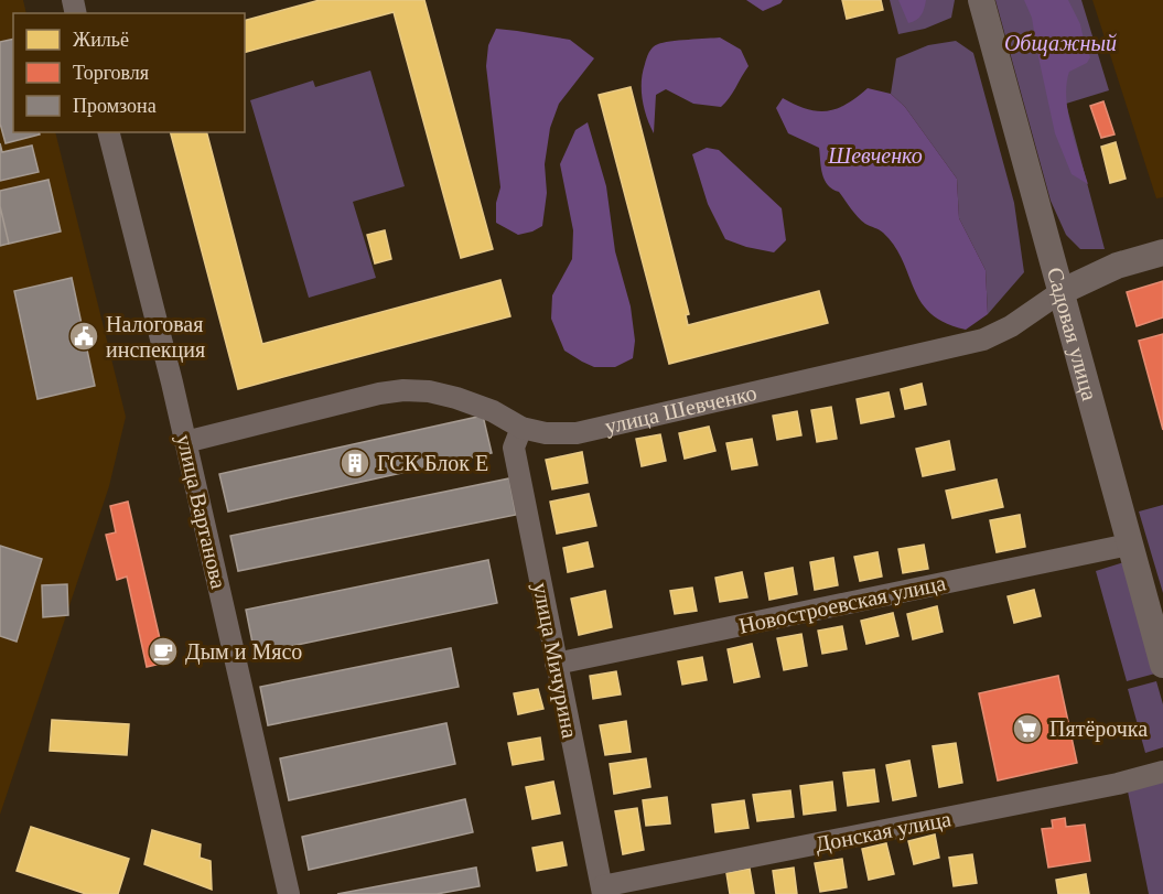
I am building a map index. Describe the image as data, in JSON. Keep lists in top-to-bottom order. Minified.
{"streets":{"street":["Садовая улица","улица Шевченко","улица Вартанова","Новостроевская улица","улица Мичурина","Донская улица"]},"crossings":[["Садовая улица","улица Шевченко"],["Садовая улица","Новостроевская улица"],["улица Шевченко","улица Вартанова"],["улица Шевченко","улица Мичурина"],["Новостроевская улица","улица Мичурина"],["улица Мичурина","Донская улица"]],"parks":["Общажный","Шевченко"],"places":{"public building":["Налоговая инспекция"],"building":["ГСК Блок Е"],"cafe":["Дым и Мясо"],"supermarket":["Пятёрочка"]},"legend":["Жильё","Торговля","Промзона"]}
